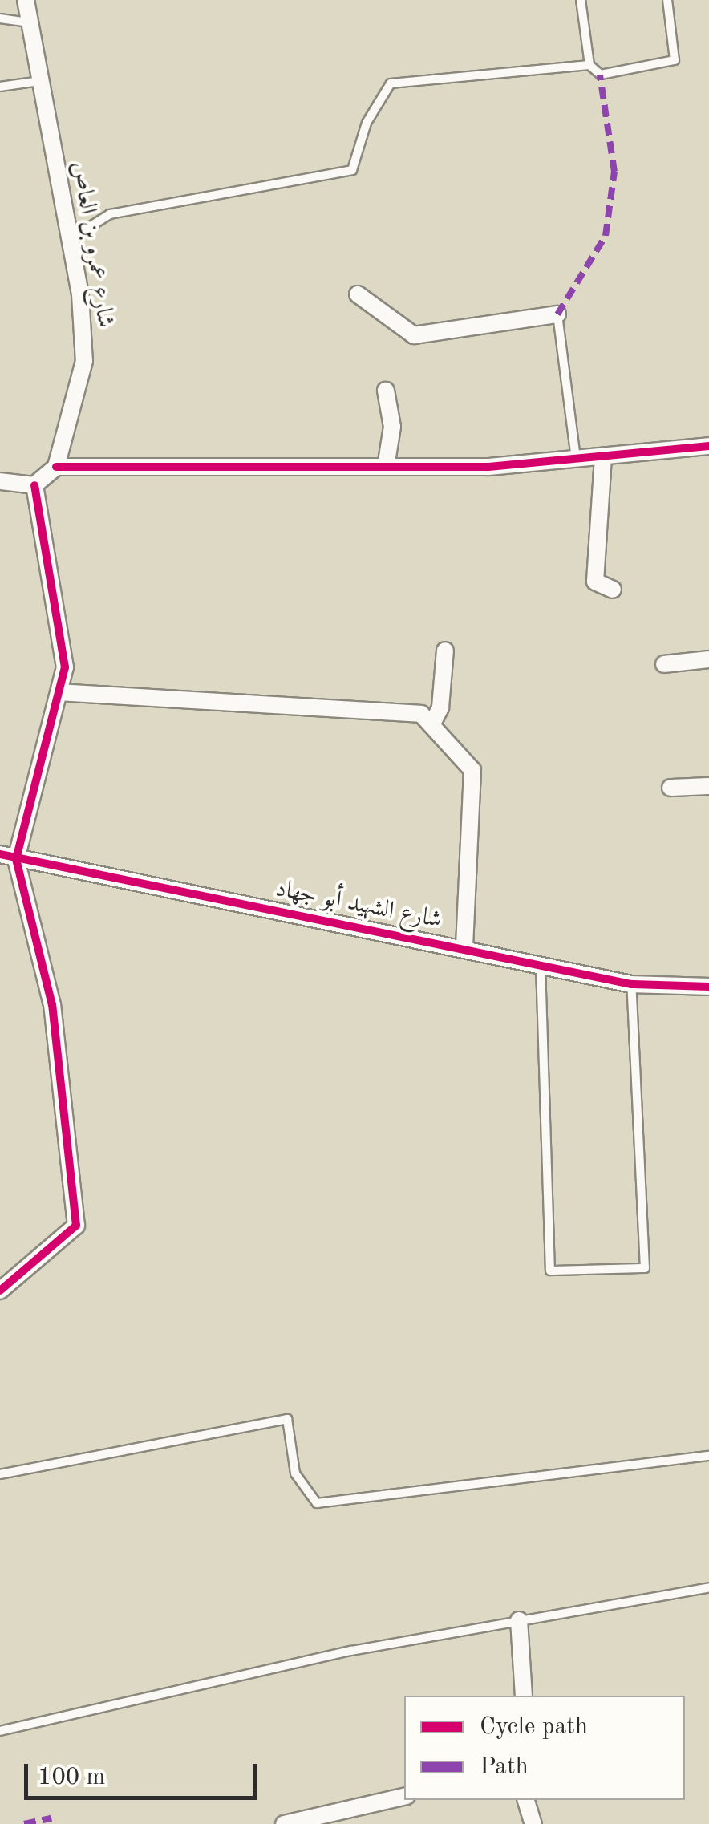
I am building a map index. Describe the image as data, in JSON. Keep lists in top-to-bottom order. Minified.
{"streets":{"street":["شارع عمرو بن العاص","شارع الشهيد أبو جهاد"]},"legend":["Cycle path","Path"],"scale_bar":"100 m"}
